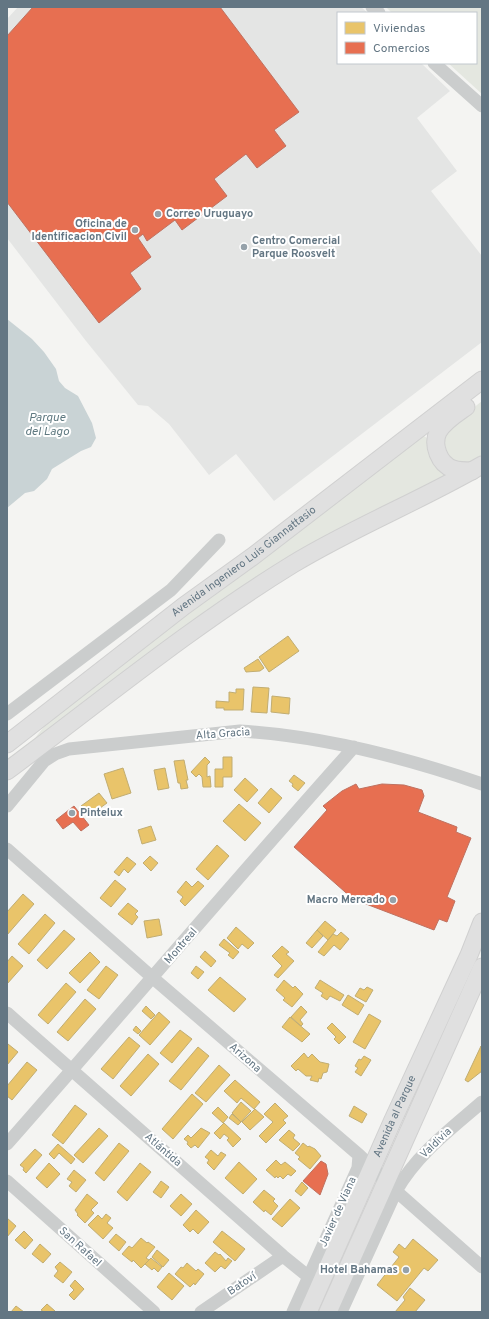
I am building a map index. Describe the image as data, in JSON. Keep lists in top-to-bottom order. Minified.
{"streets":{"main road":["Avenida Ingeniero Luis Giannattasio","Avenida al Parque"],"street":["Alta Gracia","Montreal","Arizona","Valdivia","Atlántida","Javier de Viana","San Rafael","Batoví"]},"crossings":[["Alta Gracia","Montreal"],["Montreal","Arizona"],["Montreal","Atlántida"],["Arizona","Avenida al Parque"],["Arizona","Valdivia"],["Arizona","Javier de Viana"],["Avenida al Parque","Valdivia"],["Avenida al Parque","Atlántida"],["Avenida al Parque","Javier de Viana"],["Atlántida","Javier de Viana"],["Atlántida","Batoví"]],"water":["Parque del Lago"],"places":["Correo Uruguayo","Oficina de Identificacion Civil","Centro Comercial Parque Roosvelt","Pintelux","Macro Mercado","Hotel Bahamas"],"legend":["Viviendas","Comercios"]}
